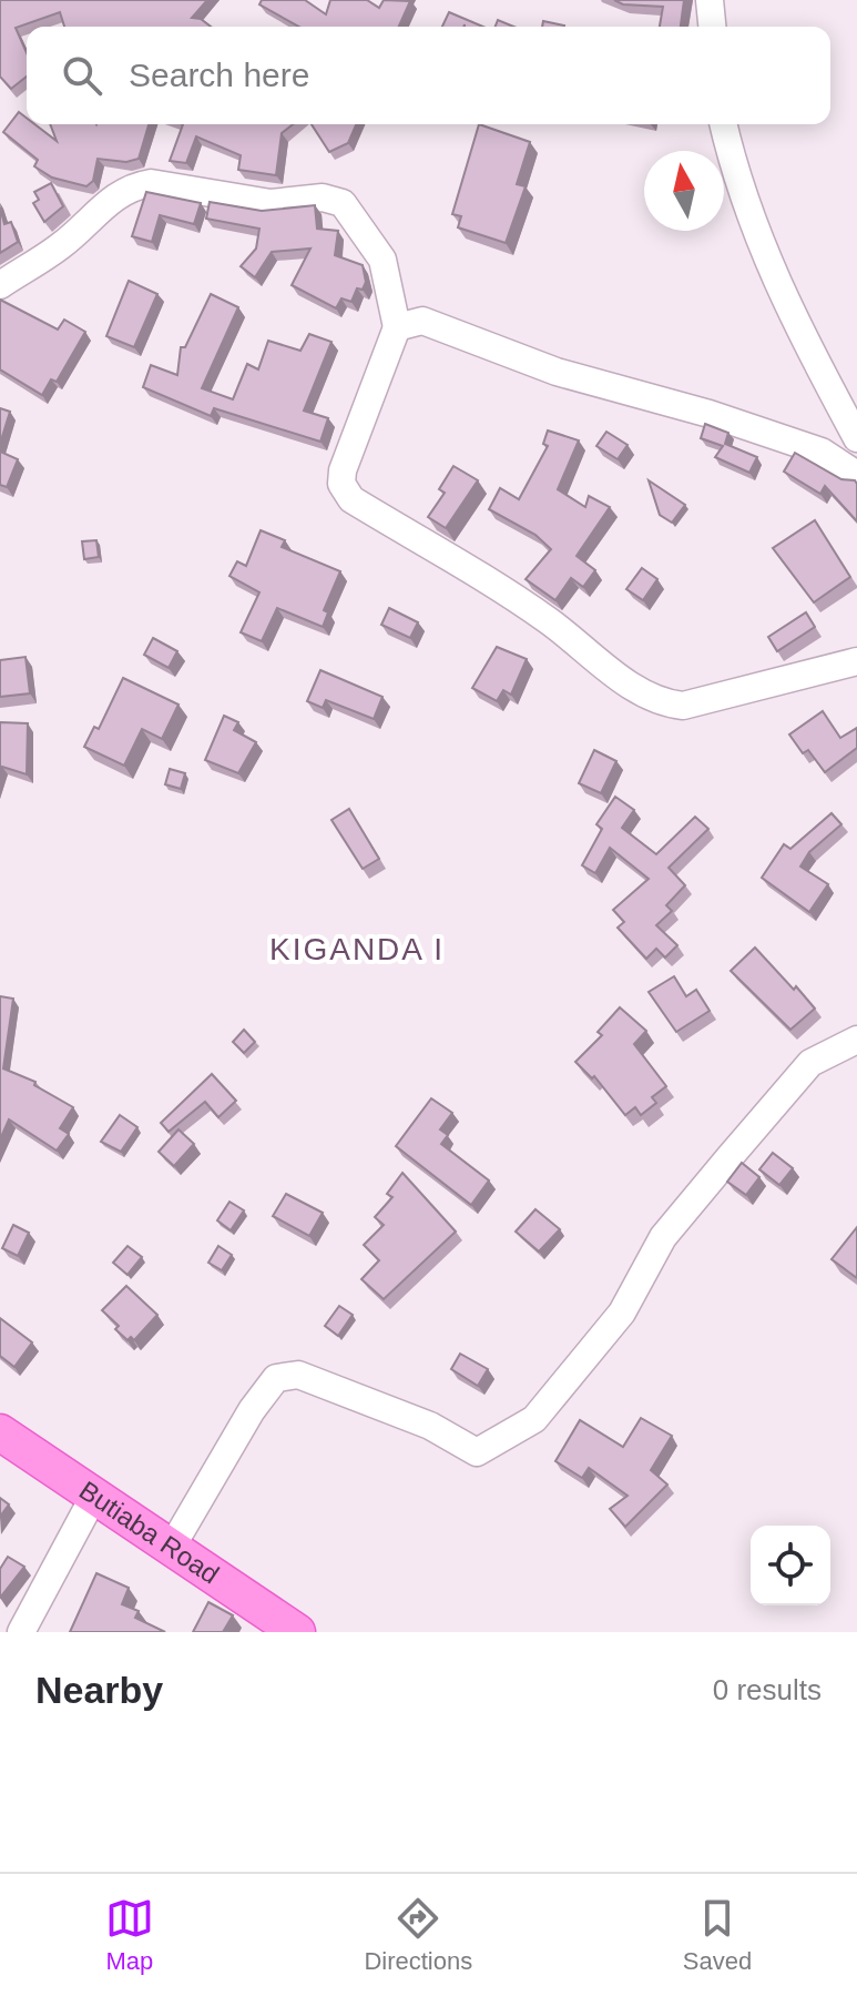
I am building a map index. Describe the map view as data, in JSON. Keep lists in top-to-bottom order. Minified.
{"streets":{"main road":["Butiaba Road"]},"districts":["KIGANDA I"],"north":"top","page":{"search":"Search here","heading":["Nearby","0 results"],"nav":["Map","Directions","Saved"]}}
